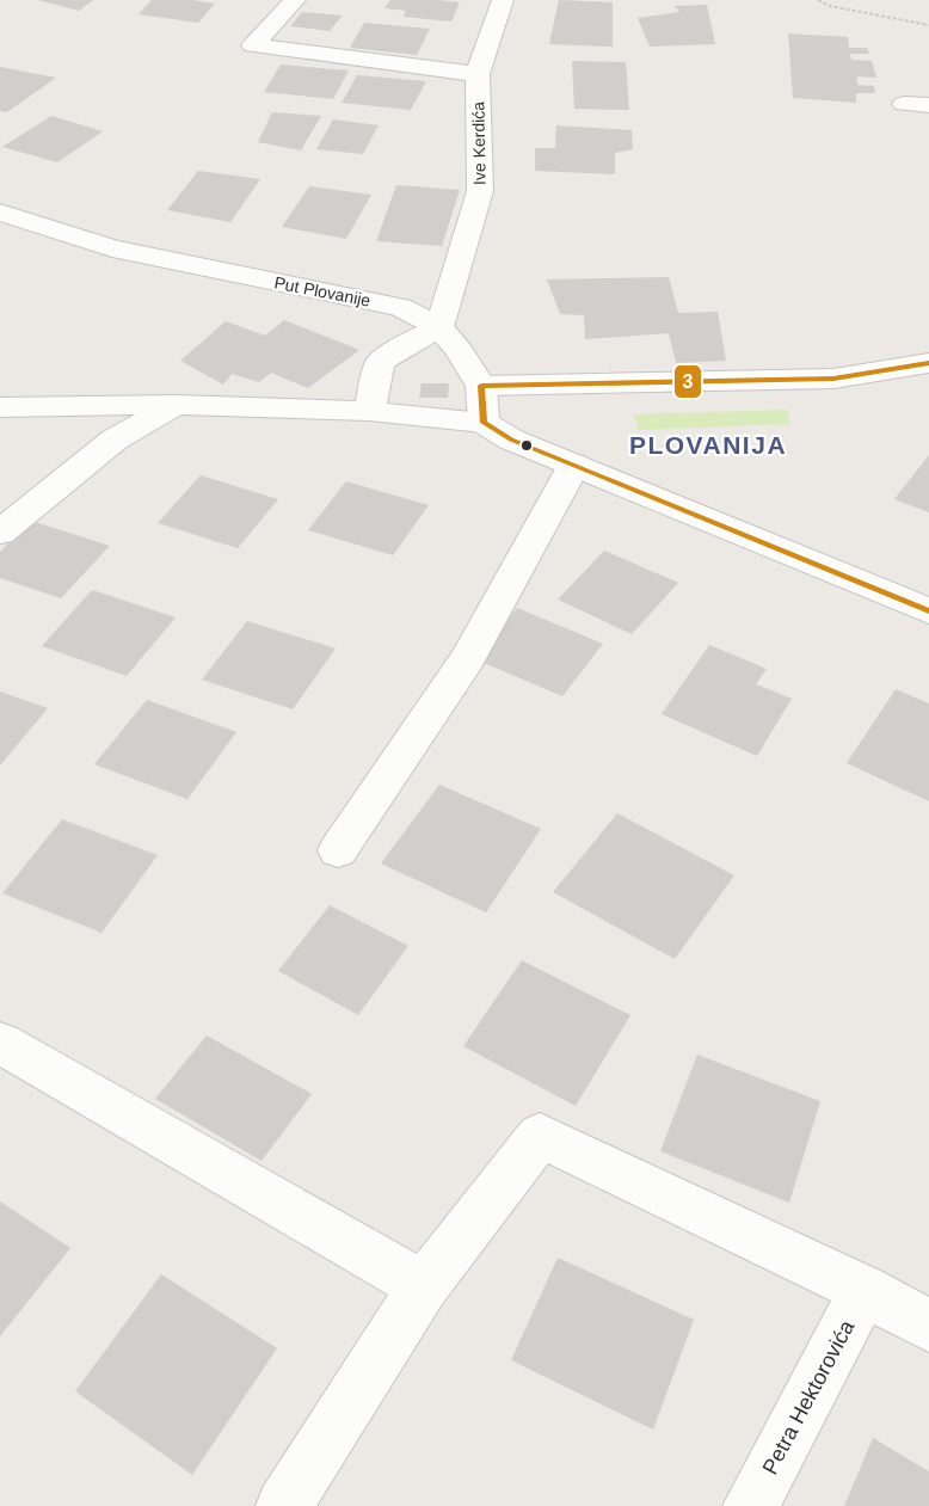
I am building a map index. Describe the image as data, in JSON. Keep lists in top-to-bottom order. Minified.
{"streets":{"street":["Ive Kerdića","Put Plovanije","Petra Hektorovića"]},"crossings":[["Ive Kerdića","Put Plovanije"]],"districts":["PLOVANIJA"],"lines":["transit line 3"]}
